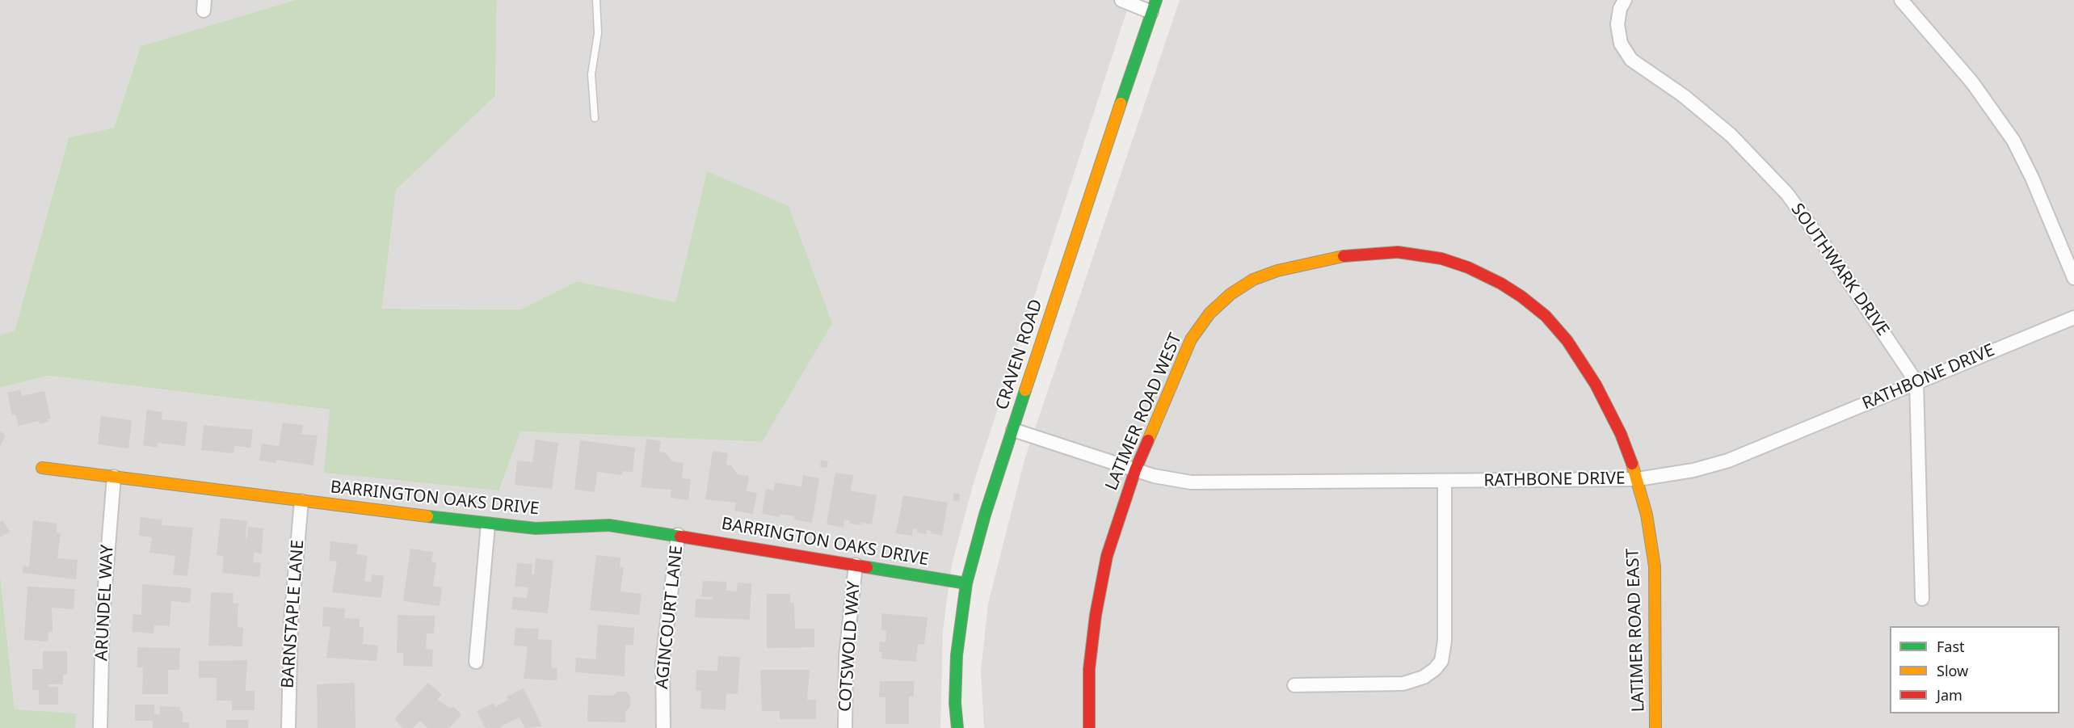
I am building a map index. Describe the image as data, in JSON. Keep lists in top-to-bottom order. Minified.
{"streets":{"street":["SOUTHWARK DRIVE","CRAVEN ROAD","RATHBONE DRIVE","LATIMER ROAD WEST","BARRINGTON OAKS DRIVE","ARUNDEL WAY","BARNSTAPLE LANE","AGINCOURT LANE","LATIMER ROAD EAST","COTSWOLD WAY"]},"crossings":[["SOUTHWARK DRIVE","RATHBONE DRIVE"],["CRAVEN ROAD","RATHBONE DRIVE"],["CRAVEN ROAD","BARRINGTON OAKS DRIVE"],["RATHBONE DRIVE","LATIMER ROAD WEST"],["RATHBONE DRIVE","LATIMER ROAD EAST"],["LATIMER ROAD WEST","LATIMER ROAD EAST"],["BARRINGTON OAKS DRIVE","ARUNDEL WAY"],["BARRINGTON OAKS DRIVE","BARNSTAPLE LANE"],["BARRINGTON OAKS DRIVE","AGINCOURT LANE"],["BARRINGTON OAKS DRIVE","COTSWOLD WAY"]],"legend":["Fast","Slow","Jam"]}
